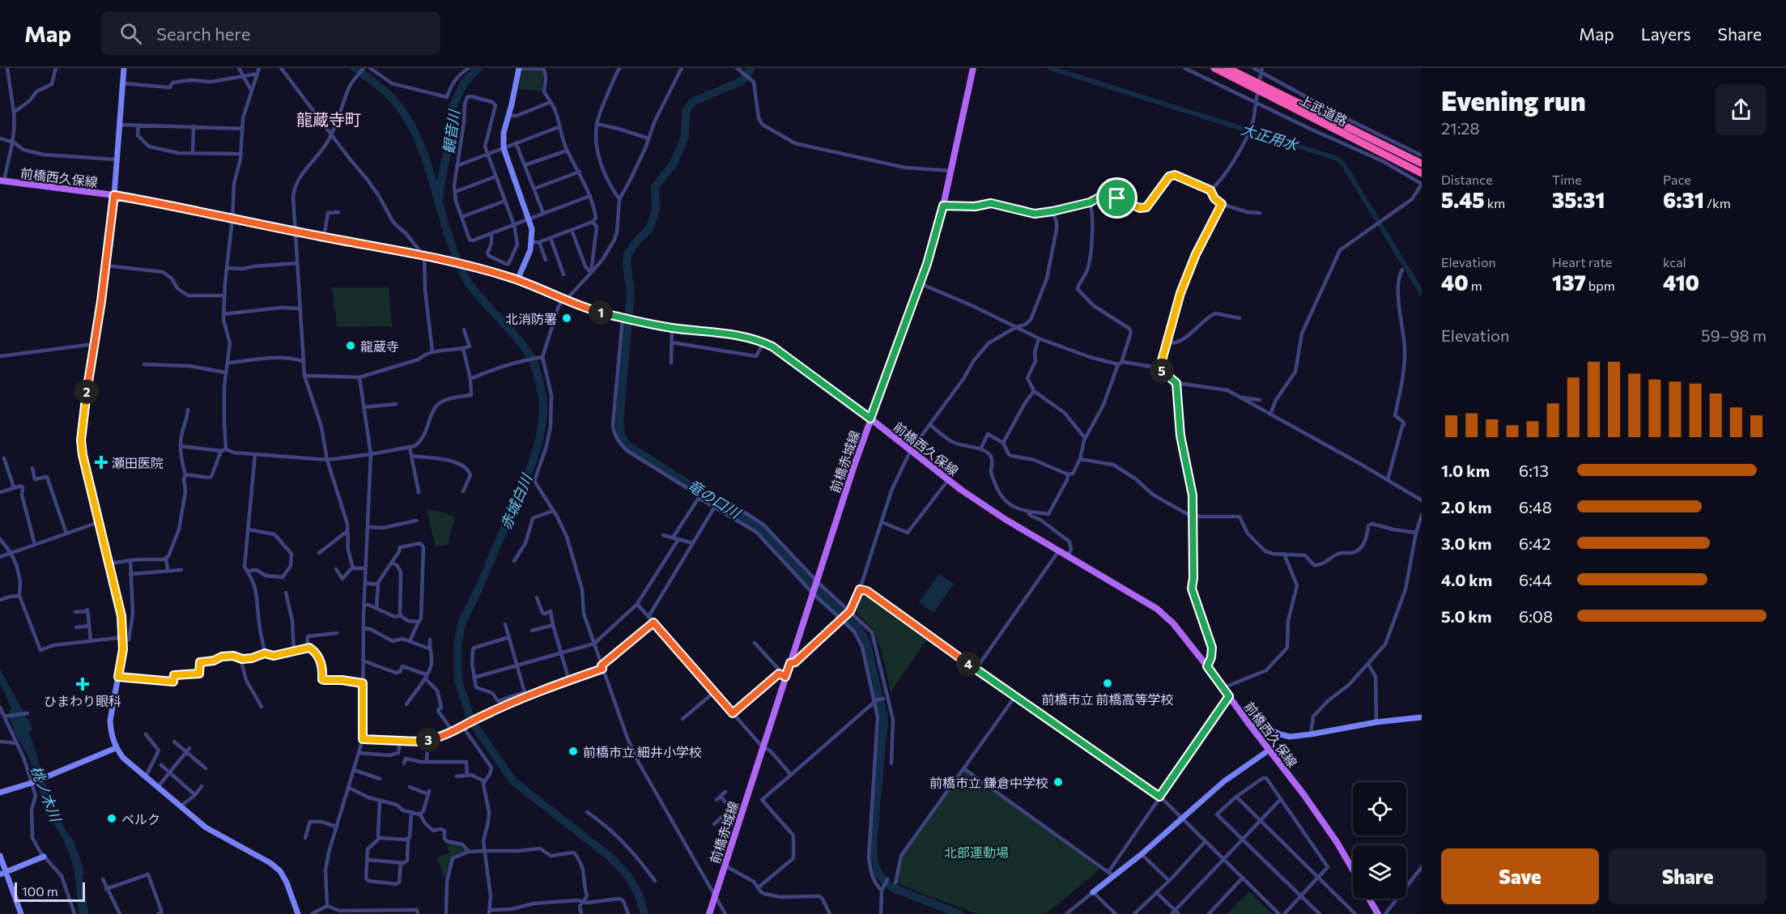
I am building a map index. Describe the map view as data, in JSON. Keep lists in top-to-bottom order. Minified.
{"streets":{"highway":["上武道路"],"main road":["前橋西久保線","前橋赤城線"]},"crossings":[["前橋西久保線","前橋赤城線"]],"districts":["龍蔵寺町"],"water":["観音川","大正用水","竜の口川","赤城白川","桃ノ木川"],"parks":["北部運動場"],"places":{"other":["北消防署","龍蔵寺","前橋市立 前橋高等学校","前橋市立 細井小学校","前橋市立 鎌倉中学校","ベルク"],"health":["瀬田医院","ひまわり眼科"]},"scale_bar":"100 m","page":{"header":"Map","search":"Search here","nav":["Map","Layers","Share"],"heading":["Evening run","21:28"],"stats":[["Distance","5.45 km"],["Time","35:31"],["Pace","6:31 /km"],["Elevation","40 m"],["Heart rate","137 bpm"],["kcal","410"]],"pins":["1","5","2","4","3"],"chart":["Elevation","59–98 m"],"list":[{"name":"1.0 km","note":"6:13"},{"name":"2.0 km","note":"6:48"},{"name":"3.0 km","note":"6:42"},{"name":"4.0 km","note":"6:44"},{"name":"5.0 km","note":"6:08"}],"buttons":["Save","Share"],"scale":"100 m"}}
